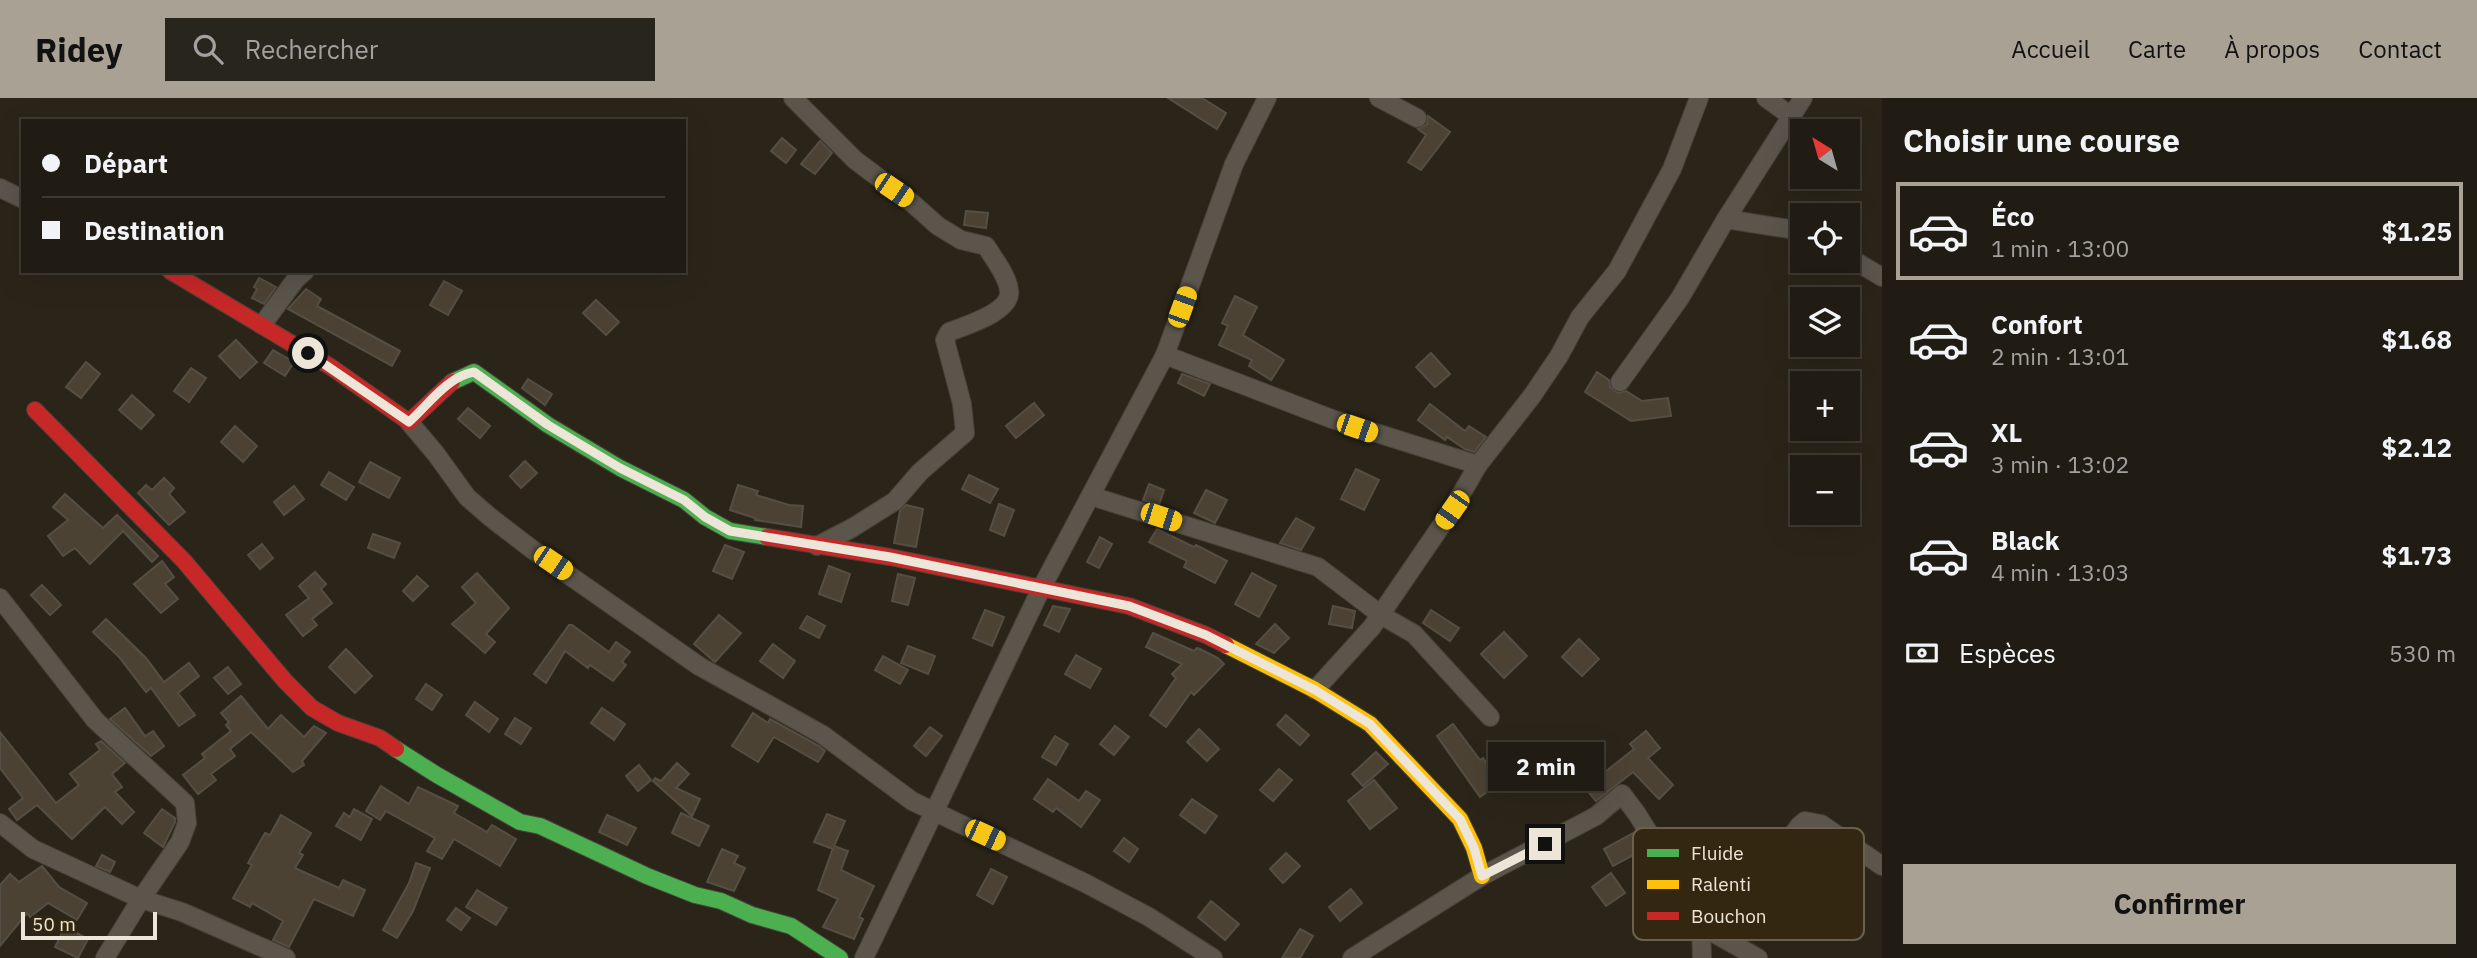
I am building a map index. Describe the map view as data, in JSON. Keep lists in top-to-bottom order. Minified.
{"legend":["Fluide","Ralenti","Bouchon"],"scale_bar":"50 m","north":"top left","page":{"header":"Ridey","search":"Rechercher","nav":["Accueil","Carte","À propos","Contact"],"heading":"Choisir une course","map_buttons":["+","−"],"banner":["Départ","Destination"],"list":[{"name":"Éco","note":"1 min · 13:00","value":"$1.25"},{"name":"Confort","note":"2 min · 13:01","value":"$1.68"},{"name":"XL","note":"3 min · 13:02","value":"$2.12"},{"name":"Black","note":"4 min · 13:03","value":"$1.73"}],"pay":["Espèces","530 m"],"bubble":"2 min","buttons":"Confirmer","scale":"50 m"}}
